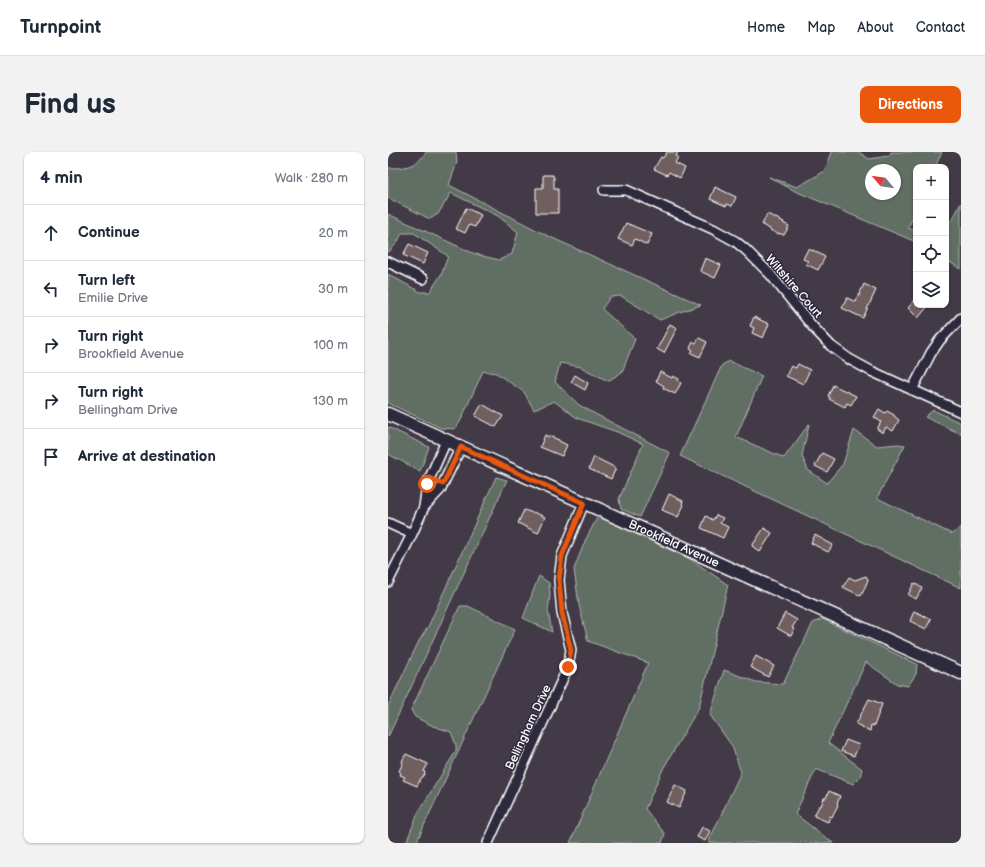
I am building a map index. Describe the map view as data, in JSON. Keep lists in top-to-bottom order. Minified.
{"streets":{"main road":["Brookfield Avenue"],"street":["Wiltshire Court","Bellingham Drive"]},"crossings":[["Brookfield Avenue","Bellingham Drive"]],"north":"top left","page":{"header":"Turnpoint","nav":["Home","Map","About","Contact"],"buttons":"Directions","title":"Find us","heading":["4 min","Walk · 280 m"],"map_buttons":["+","−"],"list":[["Continue","20 m"],["Turn left","Emilie Drive","30 m"],["Turn right","Brookfield Avenue","100 m"],["Turn right","Bellingham Drive","130 m"],"Arrive at destination"]}}
